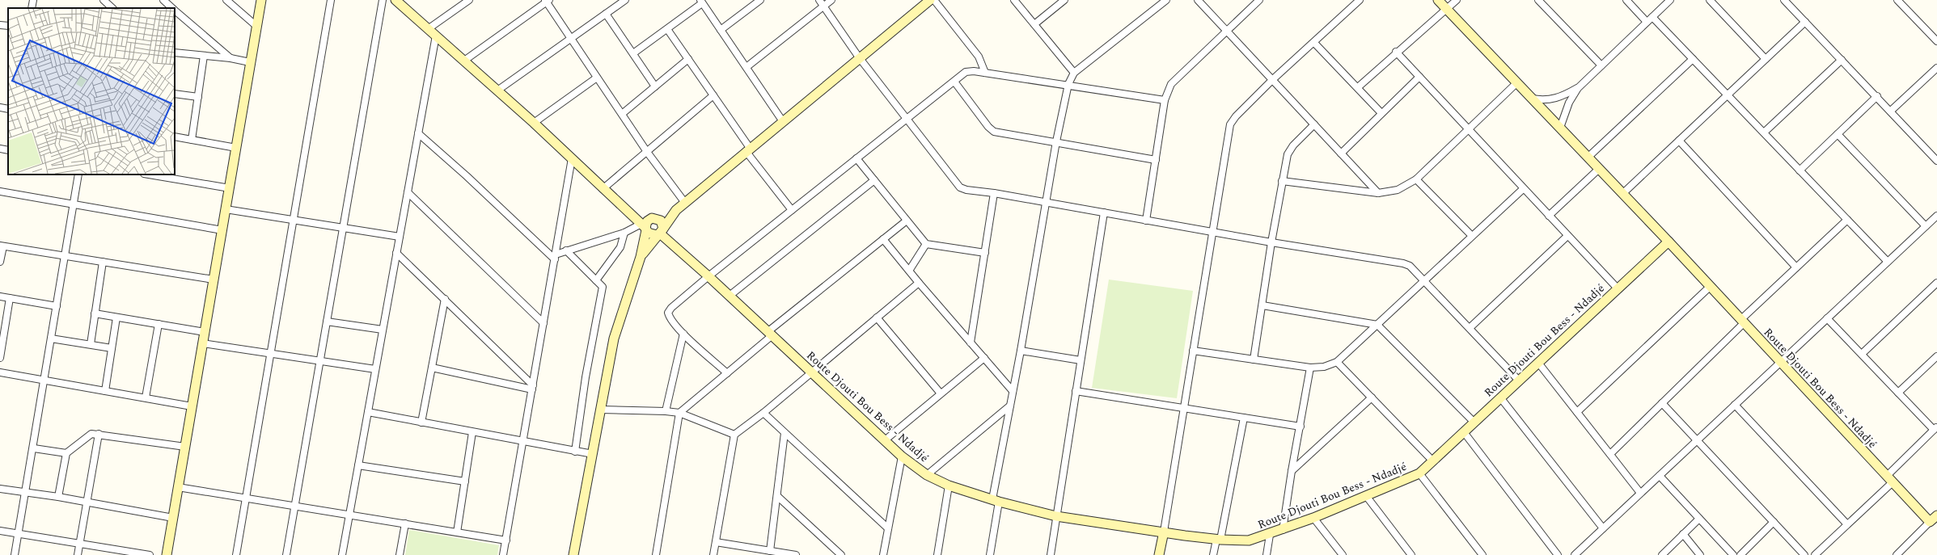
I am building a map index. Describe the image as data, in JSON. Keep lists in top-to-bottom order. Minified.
{"streets":{"main road":["Route Djouti Bou Bess - Ndadjé"]}}
